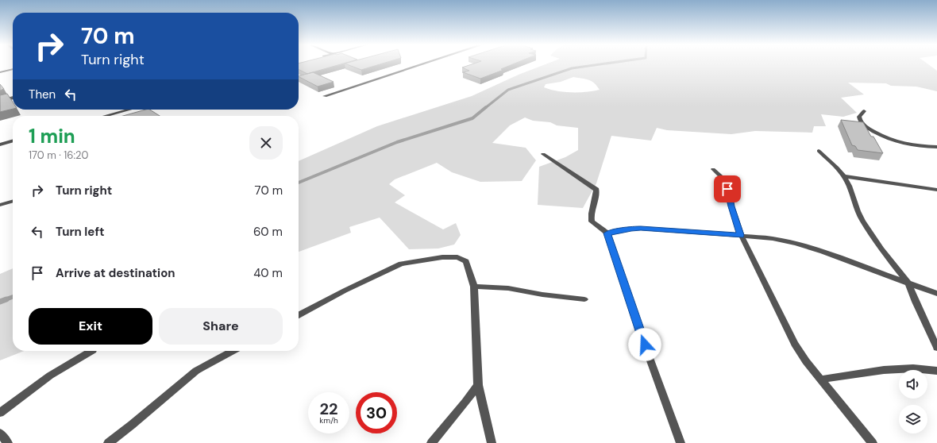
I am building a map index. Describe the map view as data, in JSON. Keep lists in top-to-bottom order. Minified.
{"page":{"turn":["70 m","Turn right"],"then":"Then","heading":["1 min","170 m · 16:20"],"list":[{"name":"Turn right","value":"70 m"},{"name":"Turn left","value":"60 m"},{"name":"Arrive at destination","value":"40 m"}],"buttons":["Exit","Share"],"speed":"22 km/h","limit":"30"}}
